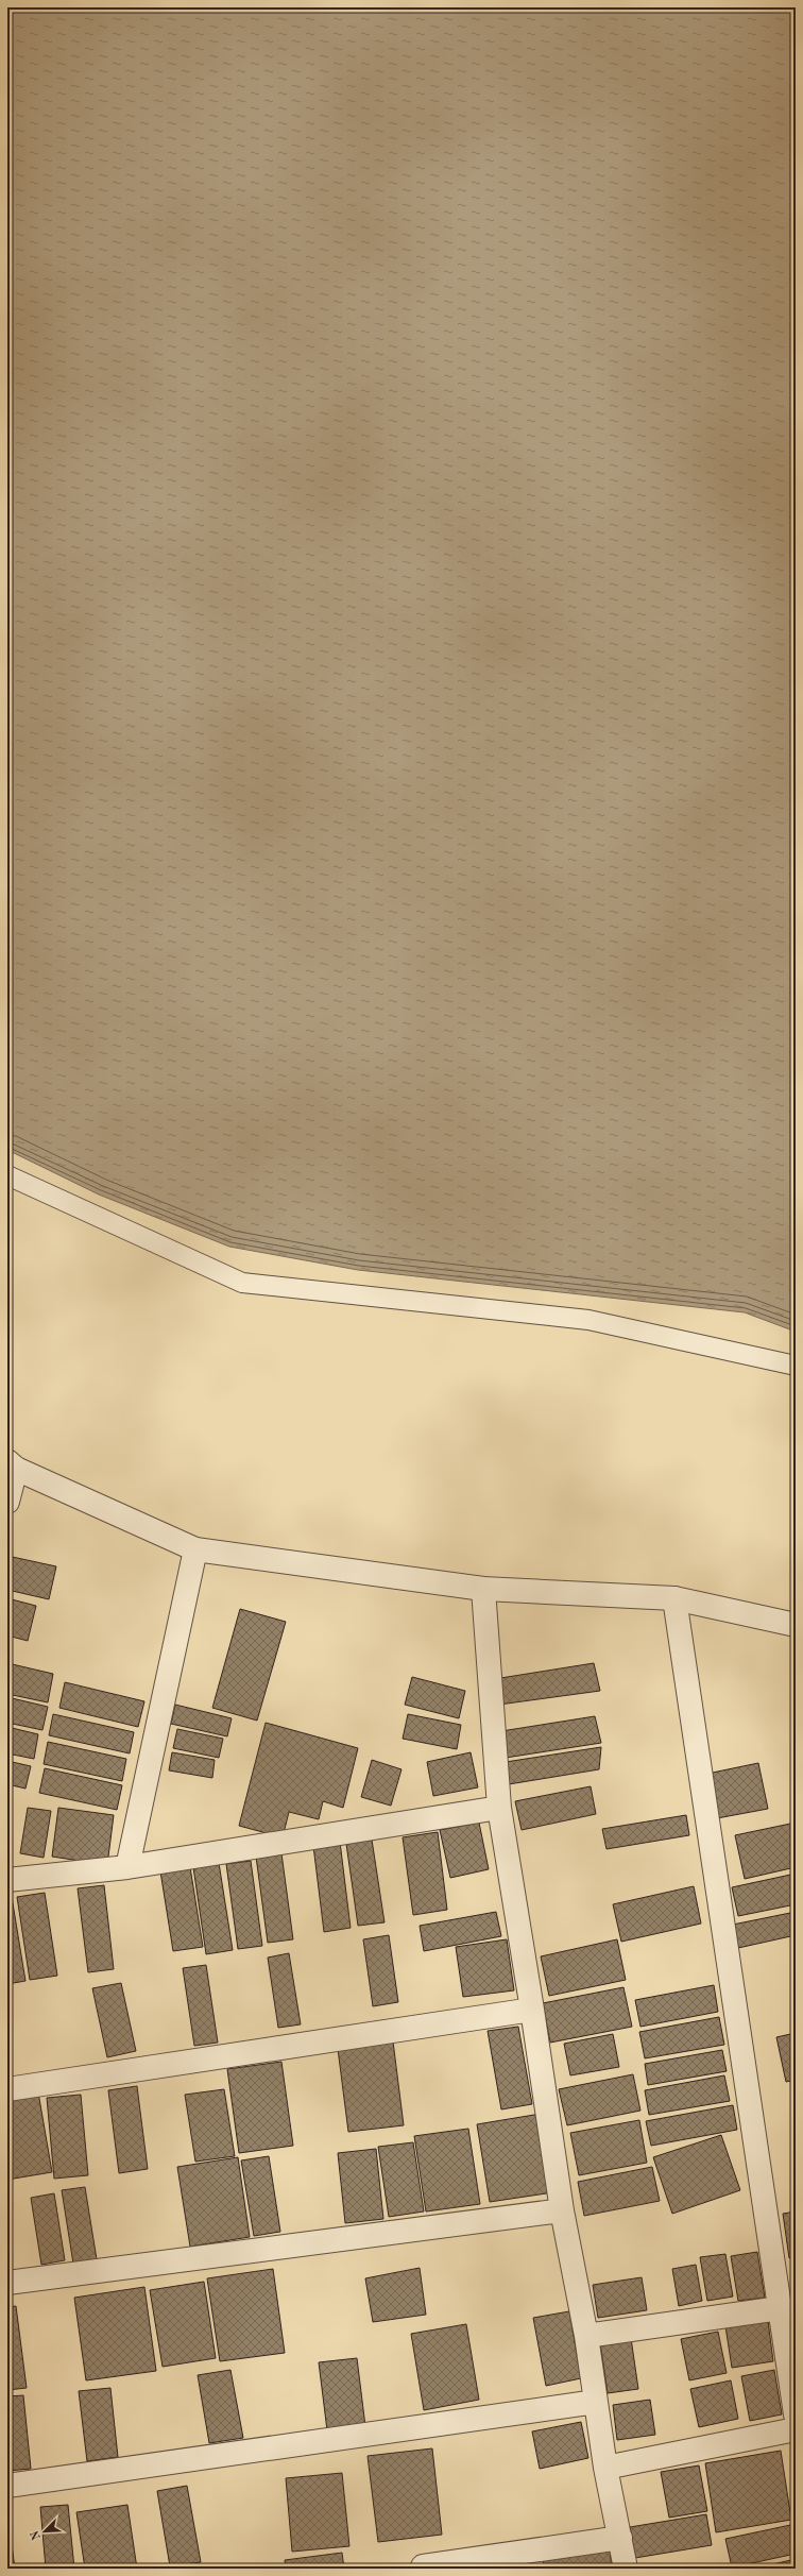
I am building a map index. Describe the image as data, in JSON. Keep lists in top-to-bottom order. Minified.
{"north":"bottom left"}
